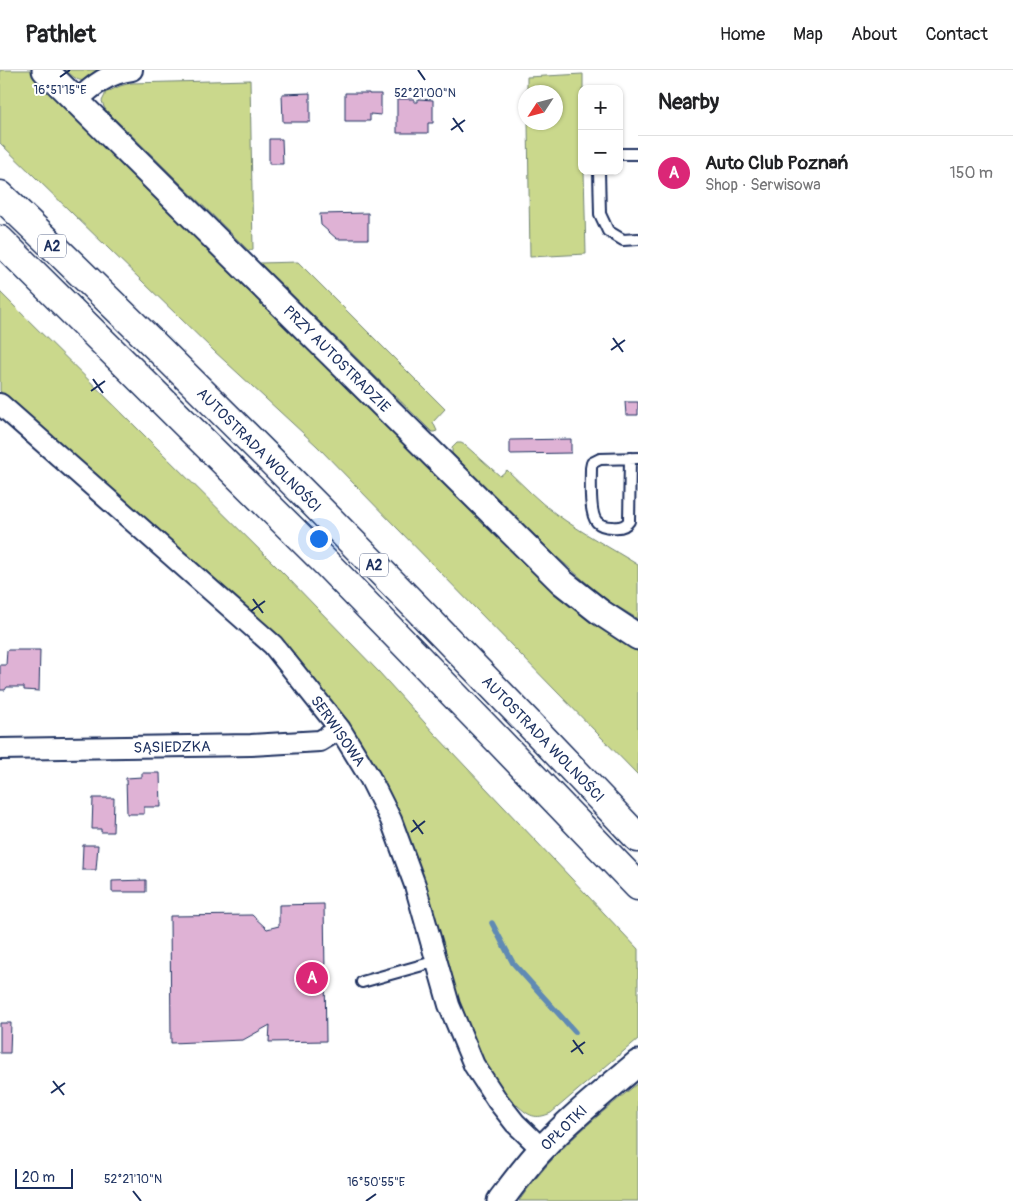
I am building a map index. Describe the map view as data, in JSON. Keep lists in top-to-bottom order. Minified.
{"streets":{"highway":["A2","AUTOSTRADA WOLNOŚCI"],"street":["PRZY AUTOSTRADZIE","SERWISOWA","SĄSIEDZKA","OPŁOTKI"]},"crossings":[["SERWISOWA","SĄSIEDZKA"],["SERWISOWA","OPŁOTKI"]],"scale_bar":"20 m","north":"bottom left","page":{"header":"Pathlet","nav":["Home","Map","About","Contact"],"heading":"Nearby","map_buttons":["+","−"],"list":[{"mark":"A","name":"Auto Club Poznań","note":"Shop · Serwisowa","value":"150 m"}],"pins":"A","scale":"20 m"},"coordinates":["16°51'15\"E","52°21'00\"N","52°21'10\"N","16°50'55\"E"]}
